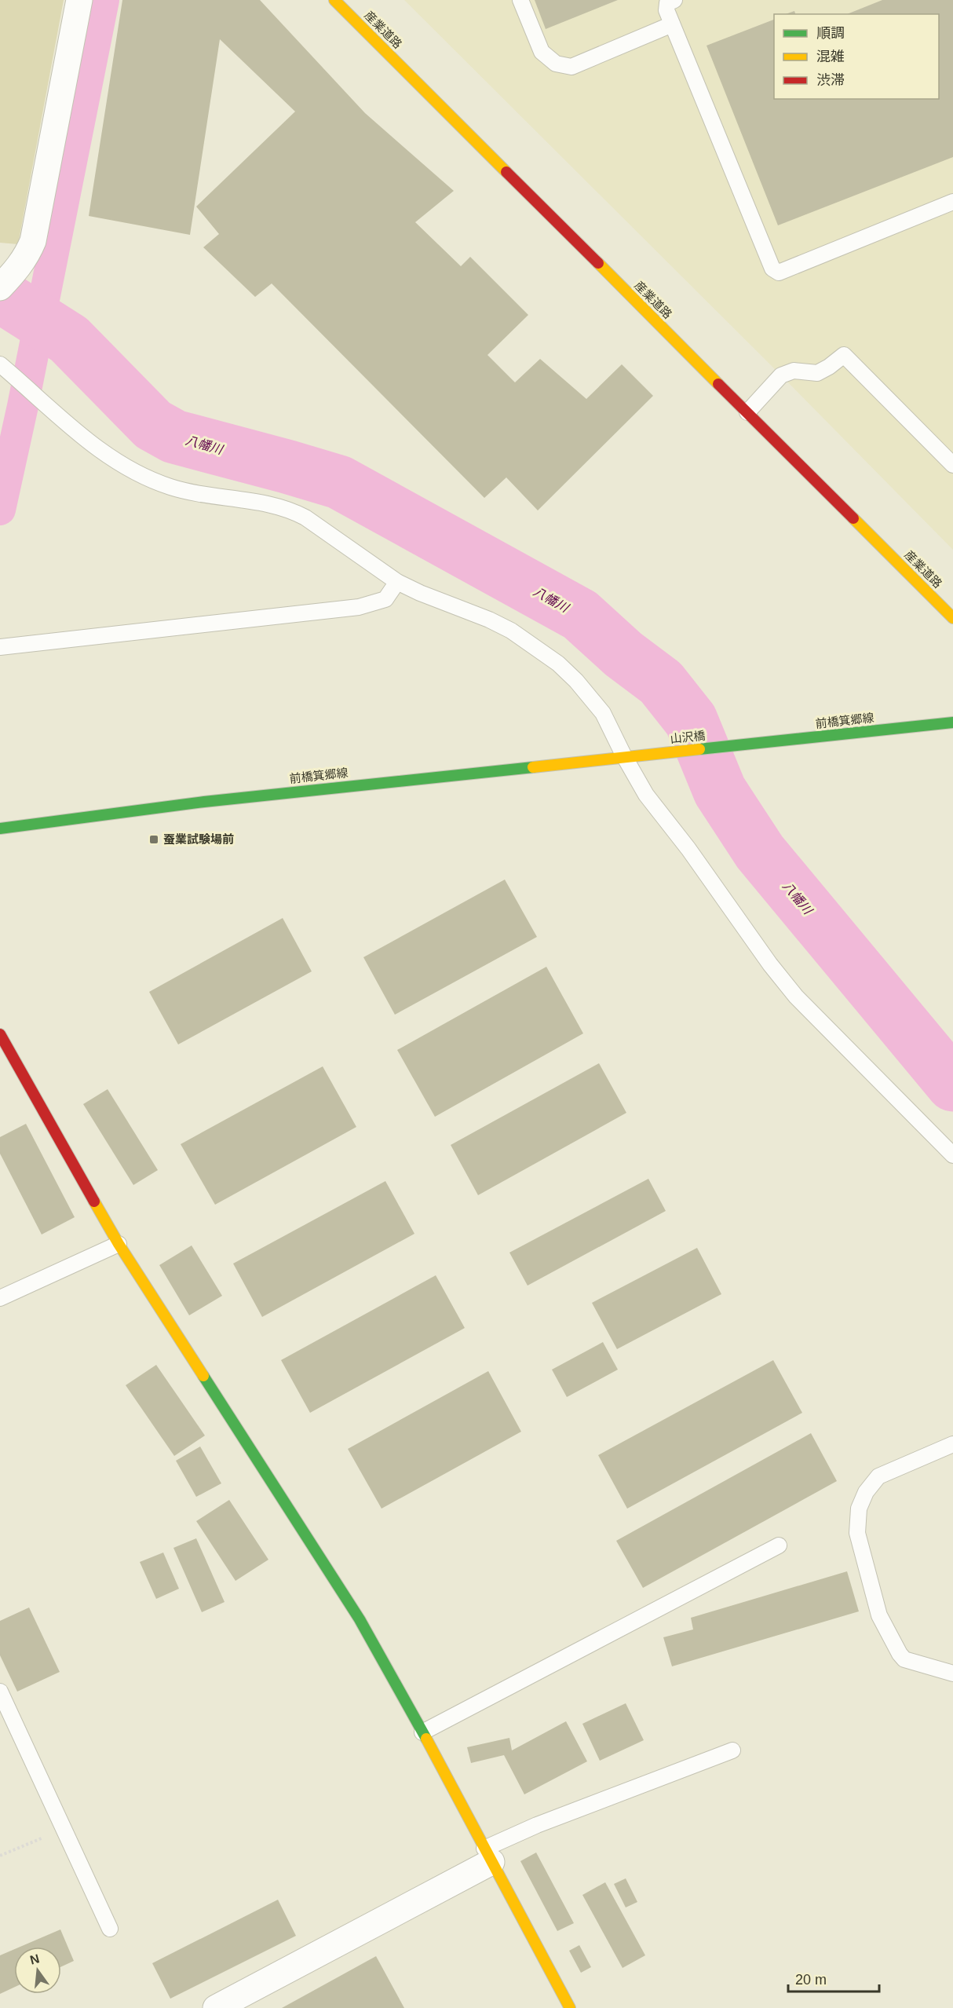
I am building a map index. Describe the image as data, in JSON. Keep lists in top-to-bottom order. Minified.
{"streets":{"street":["産業道路","前橋箕郷線","山沢橋"]},"crossings":[["前橋箕郷線","山沢橋"]],"water":["八幡川"],"places":{"transit":["蚕業試験場前"]},"legend":["順調","混雑","渋滞"],"scale_bar":"20 m","north":"top"}
